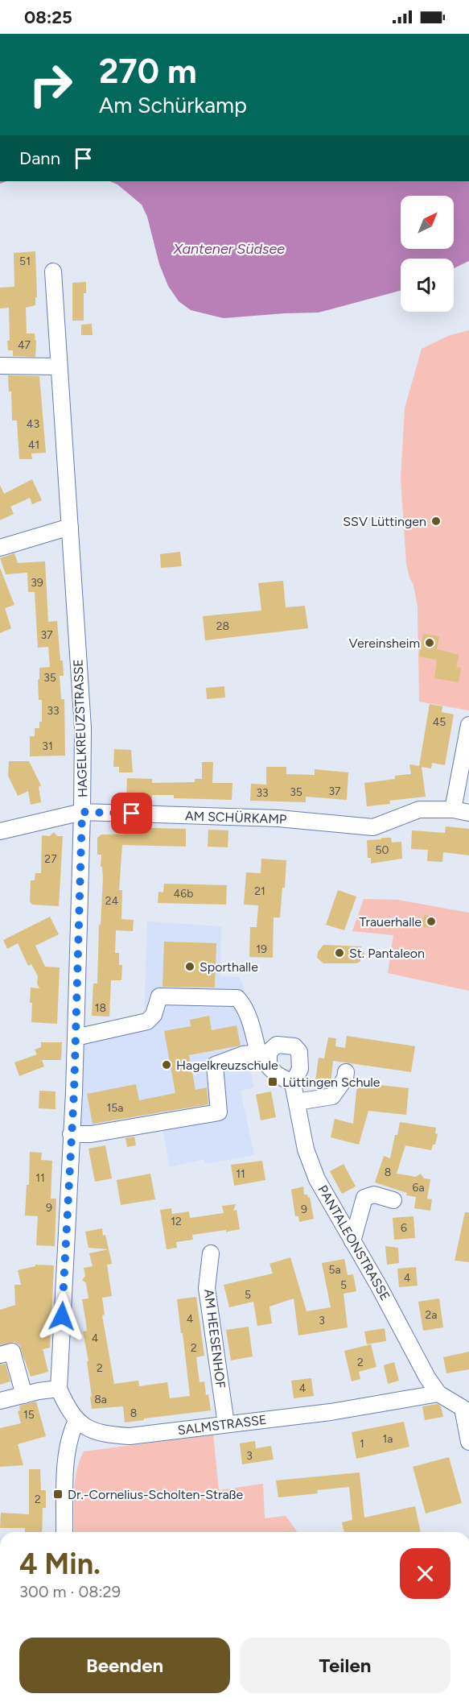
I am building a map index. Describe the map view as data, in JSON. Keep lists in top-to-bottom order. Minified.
{"streets":{"street":["HAGELKREUZSTRASSE","AM SCHÜRKAMP","PANTALEONSTRASSE","AM HEESENHOF","SALMSTRASSE"]},"crossings":[["HAGELKREUZSTRASSE","AM SCHÜRKAMP"],["PANTALEONSTRASSE","SALMSTRASSE"],["AM HEESENHOF","SALMSTRASSE"]],"water":["Xantener Südsee"],"places":{"other":["SSV Lüttingen","Vereinsheim","Trauerhalle","St. Pantaleon","Sporthalle","Hagelkreuzschule"],"transit":["Lüttingen Schule","Dr.-Cornelius-Scholten-Straße"]},"house_numbers":["51","47","43","41","39","28","37","35","33","45","31","37","35","33","50","27","21","46b","24","19","18","15a","8","11","11","6a","9","9","12","6","5a","4","5","5","2a","4","3","4","2","2","2","4","8a","8","15","1a","1","3","2"],"north":"top right","page":{"status":"08:25","turn":["270 m","Am Schürkamp"],"then":"Dann","heading":["4 Min.","300 m · 08:29"],"buttons":["Beenden","Teilen"]}}
